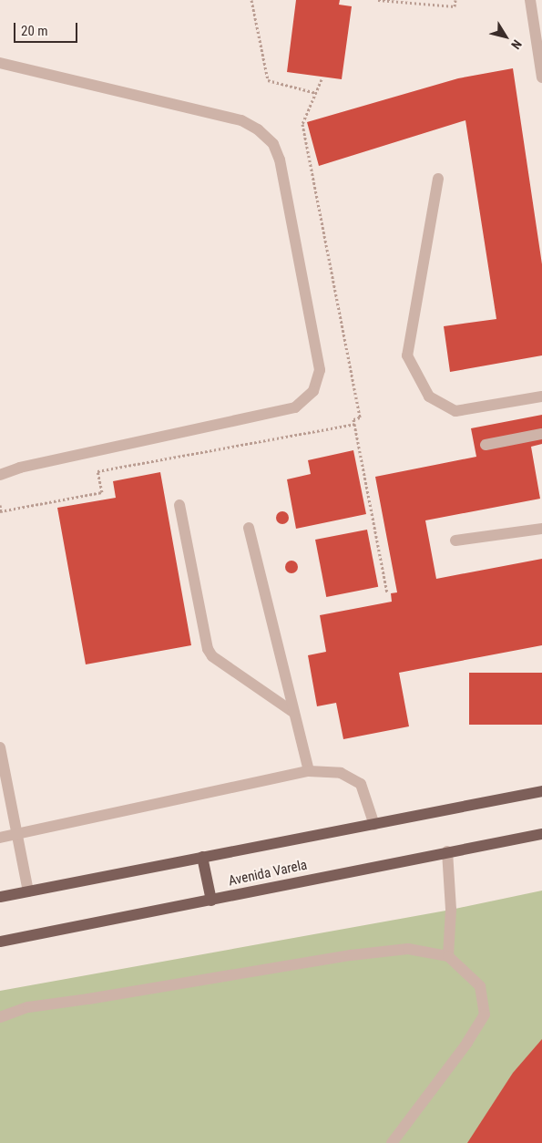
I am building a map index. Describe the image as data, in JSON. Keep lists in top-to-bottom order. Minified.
{"streets":{"main road":["Avenida Varela"]},"scale_bar":"20 m","north":"bottom right"}
